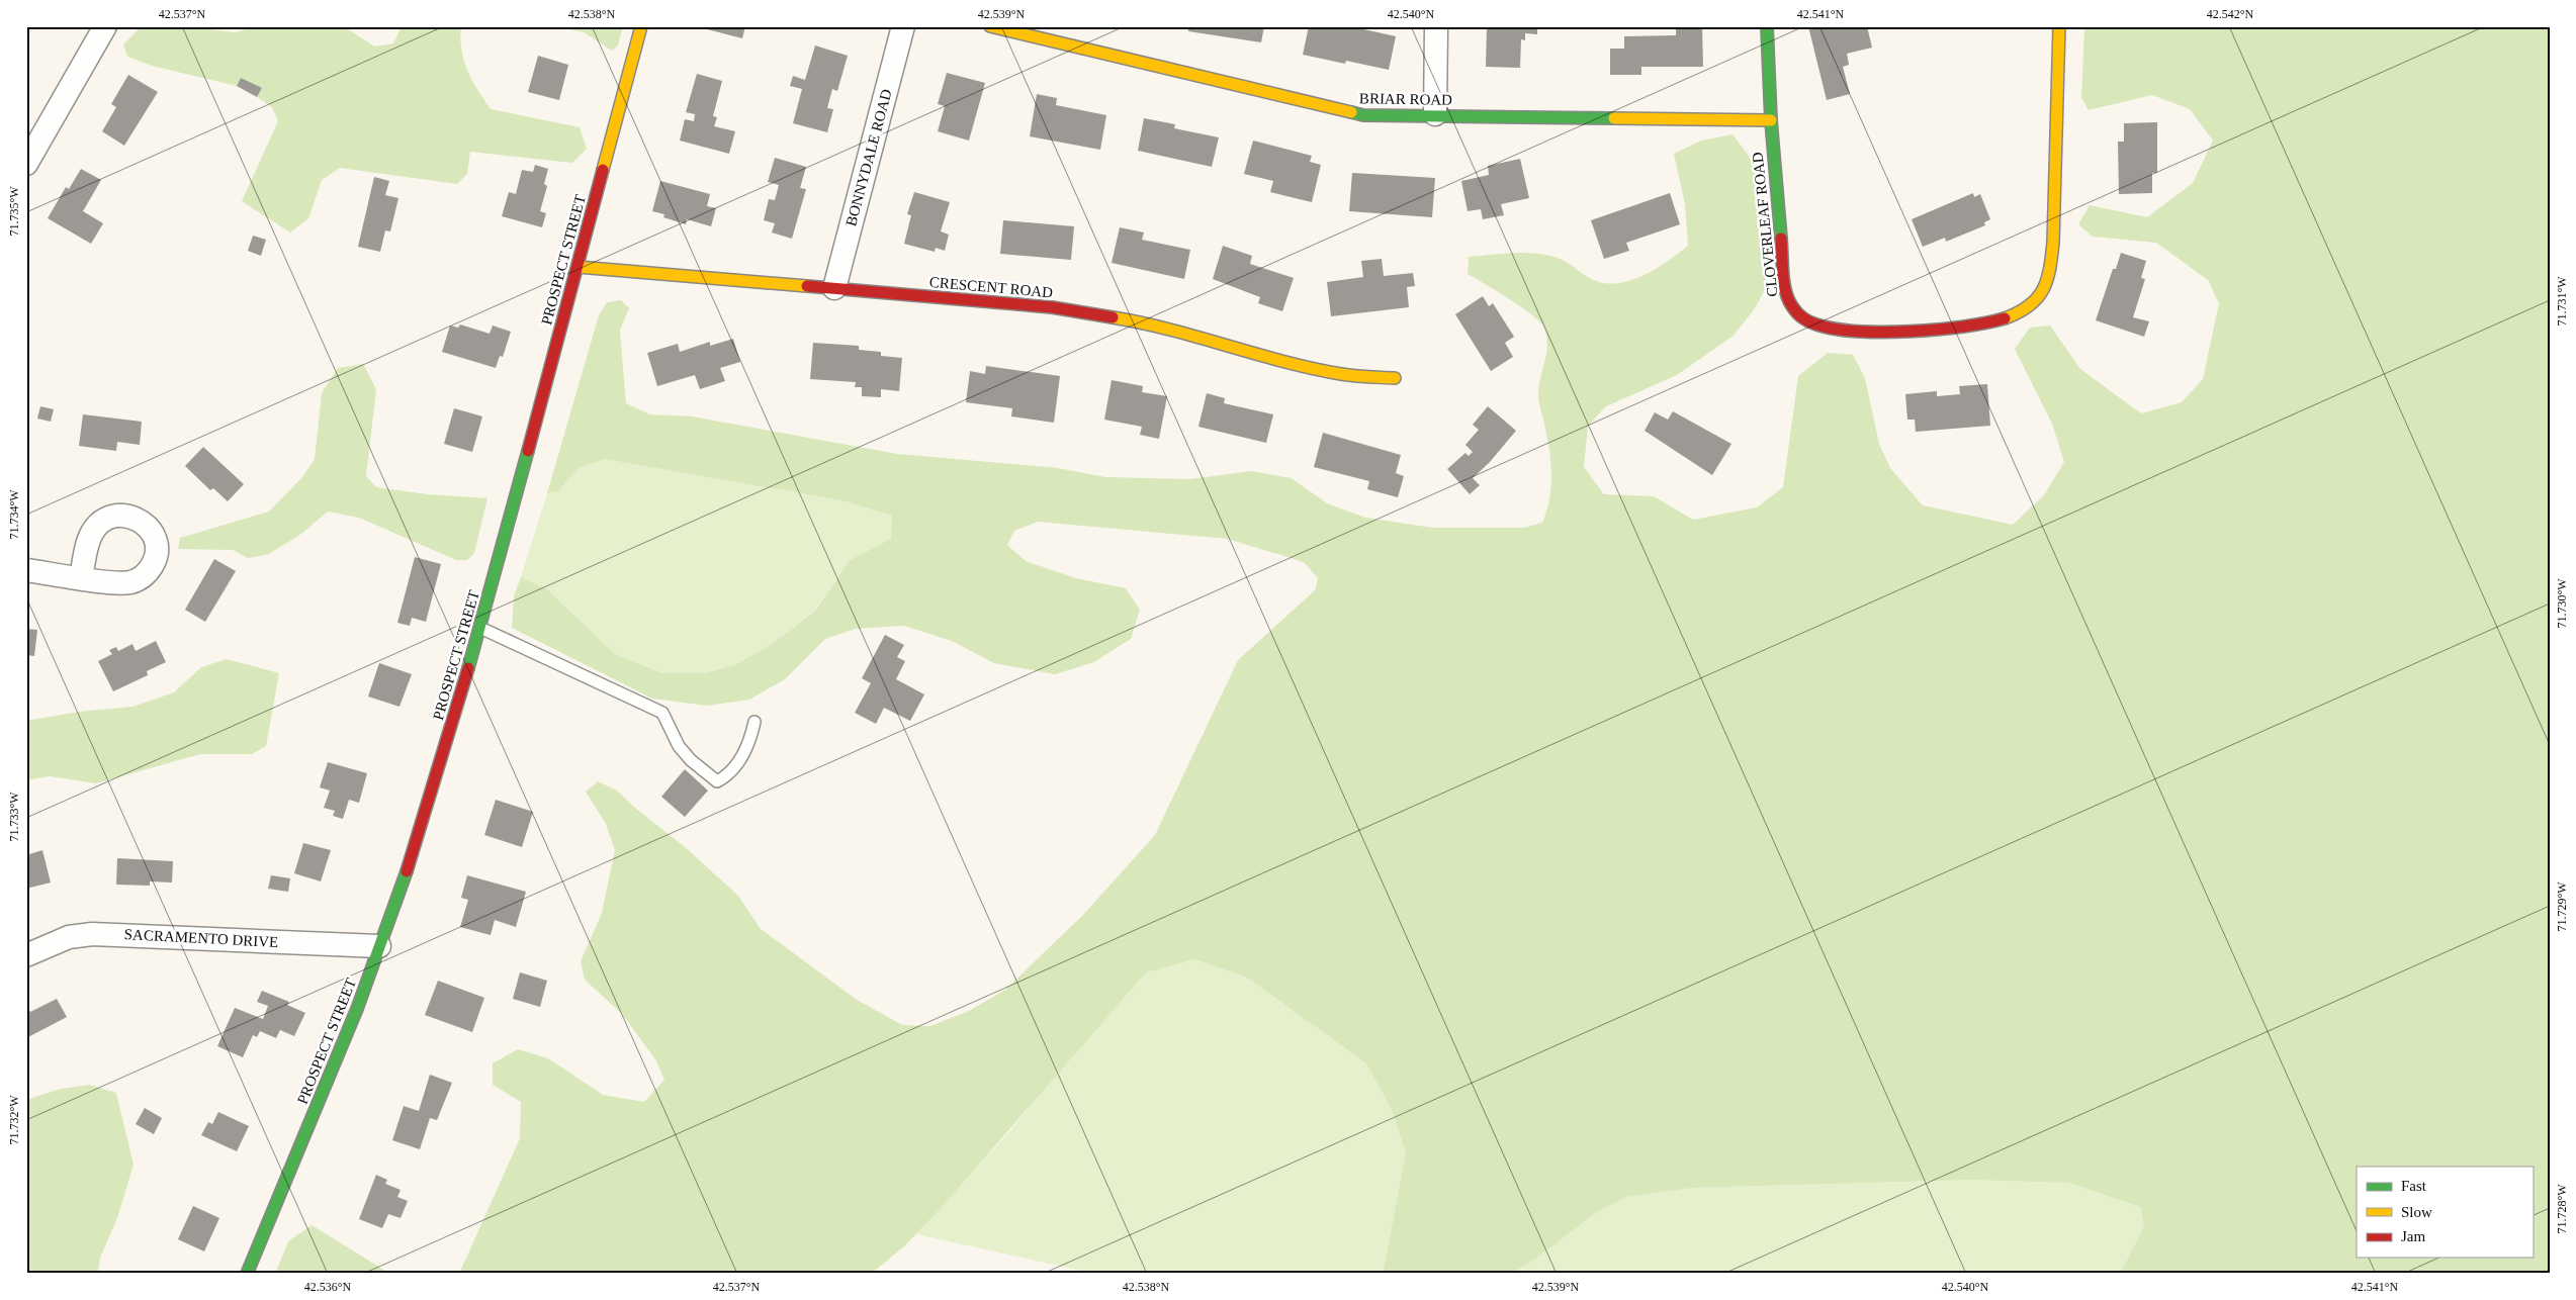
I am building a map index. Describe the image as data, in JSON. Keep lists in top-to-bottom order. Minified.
{"streets":{"street":["BRIAR ROAD","BONNYDALE ROAD","CLOVERLEAF ROAD","PROSPECT STREET","CRESCENT ROAD","SACRAMENTO DRIVE"]},"crossings":[["BRIAR ROAD","CLOVERLEAF ROAD"],["BONNYDALE ROAD","CRESCENT ROAD"],["PROSPECT STREET","CRESCENT ROAD"],["PROSPECT STREET","SACRAMENTO DRIVE"]],"legend":["Fast","Slow","Jam"],"coordinates":["42.537°N","42.538°N","42.539°N","42.540°N","42.541°N","42.542°N","71.735°W","71.731°W","71.734°W","71.730°W","71.733°W","71.729°W","71.732°W","71.728°W","42.536°N"]}
